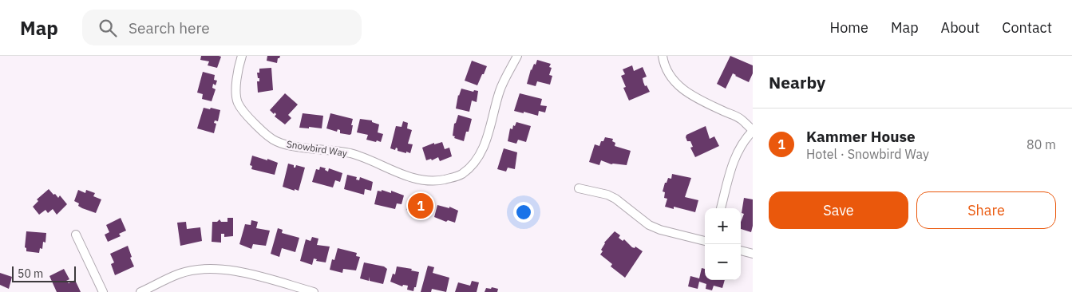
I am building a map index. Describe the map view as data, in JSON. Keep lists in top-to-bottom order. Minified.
{"streets":{"street":["Snowbird Way"]},"scale_bar":"50 m","page":{"header":"Map","search":"Search here","nav":["Home","Map","About","Contact"],"heading":"Nearby","list":[{"mark":"1","name":"Kammer House","note":"Hotel · Snowbird Way","value":"80 m"}],"buttons":["Save","Share"],"pins":"1","map_buttons":["+","−"],"scale":"50 m"}}
